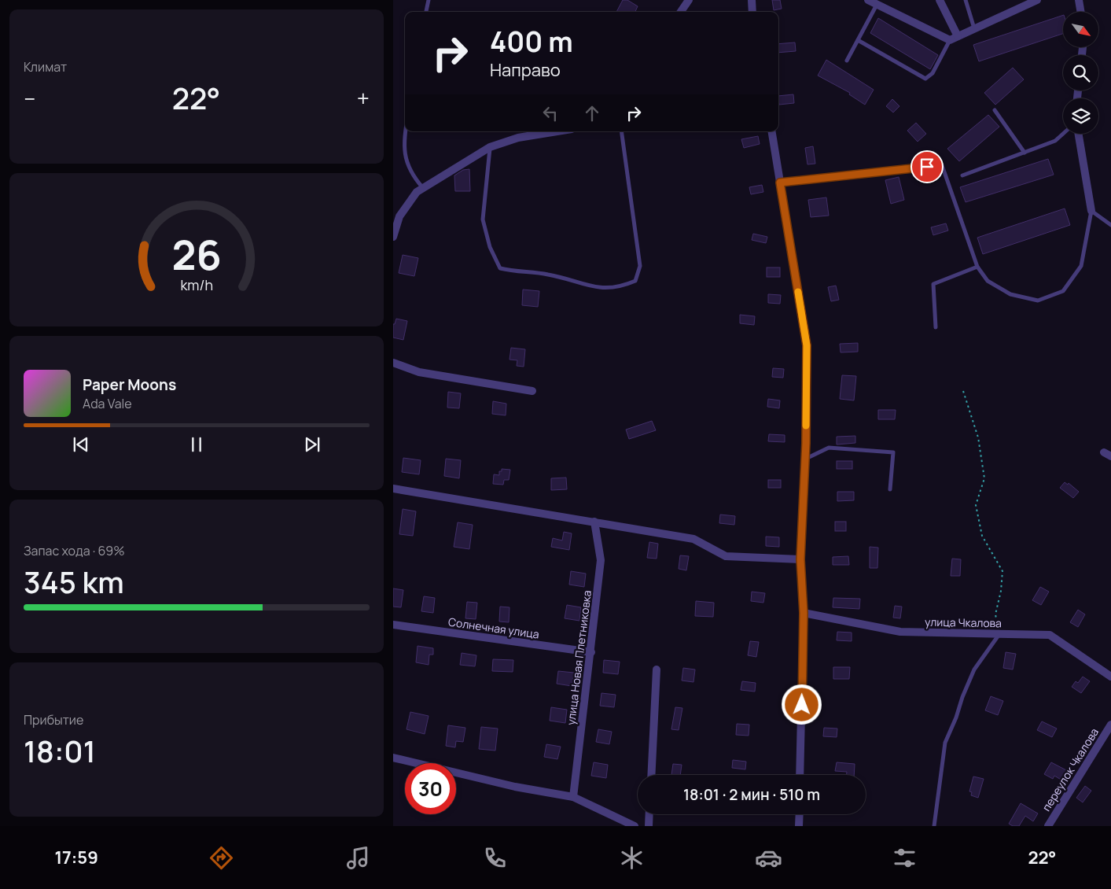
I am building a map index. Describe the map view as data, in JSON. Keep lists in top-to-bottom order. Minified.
{"streets":{"street":["улица Чкалова","Солнечная улица","улица Новая Плетниковка","переулок Чкалова"]},"crossings":[["Солнечная улица","улица Новая Плетниковка"]],"north":"bottom right","page":{"tile":["Климат",["Запас хода · 69%","345 km"],["Прибытие","18:01"]],"turn":["400 m","Направо"],"heat":["−","22°","+"],"song":["Paper Moons","Ada Vale"],"limit":"30","trip":"18:01 · 2 мин · 510 m","tabs":["17:59","22°"],"gauge":["26","km/h"]}}
